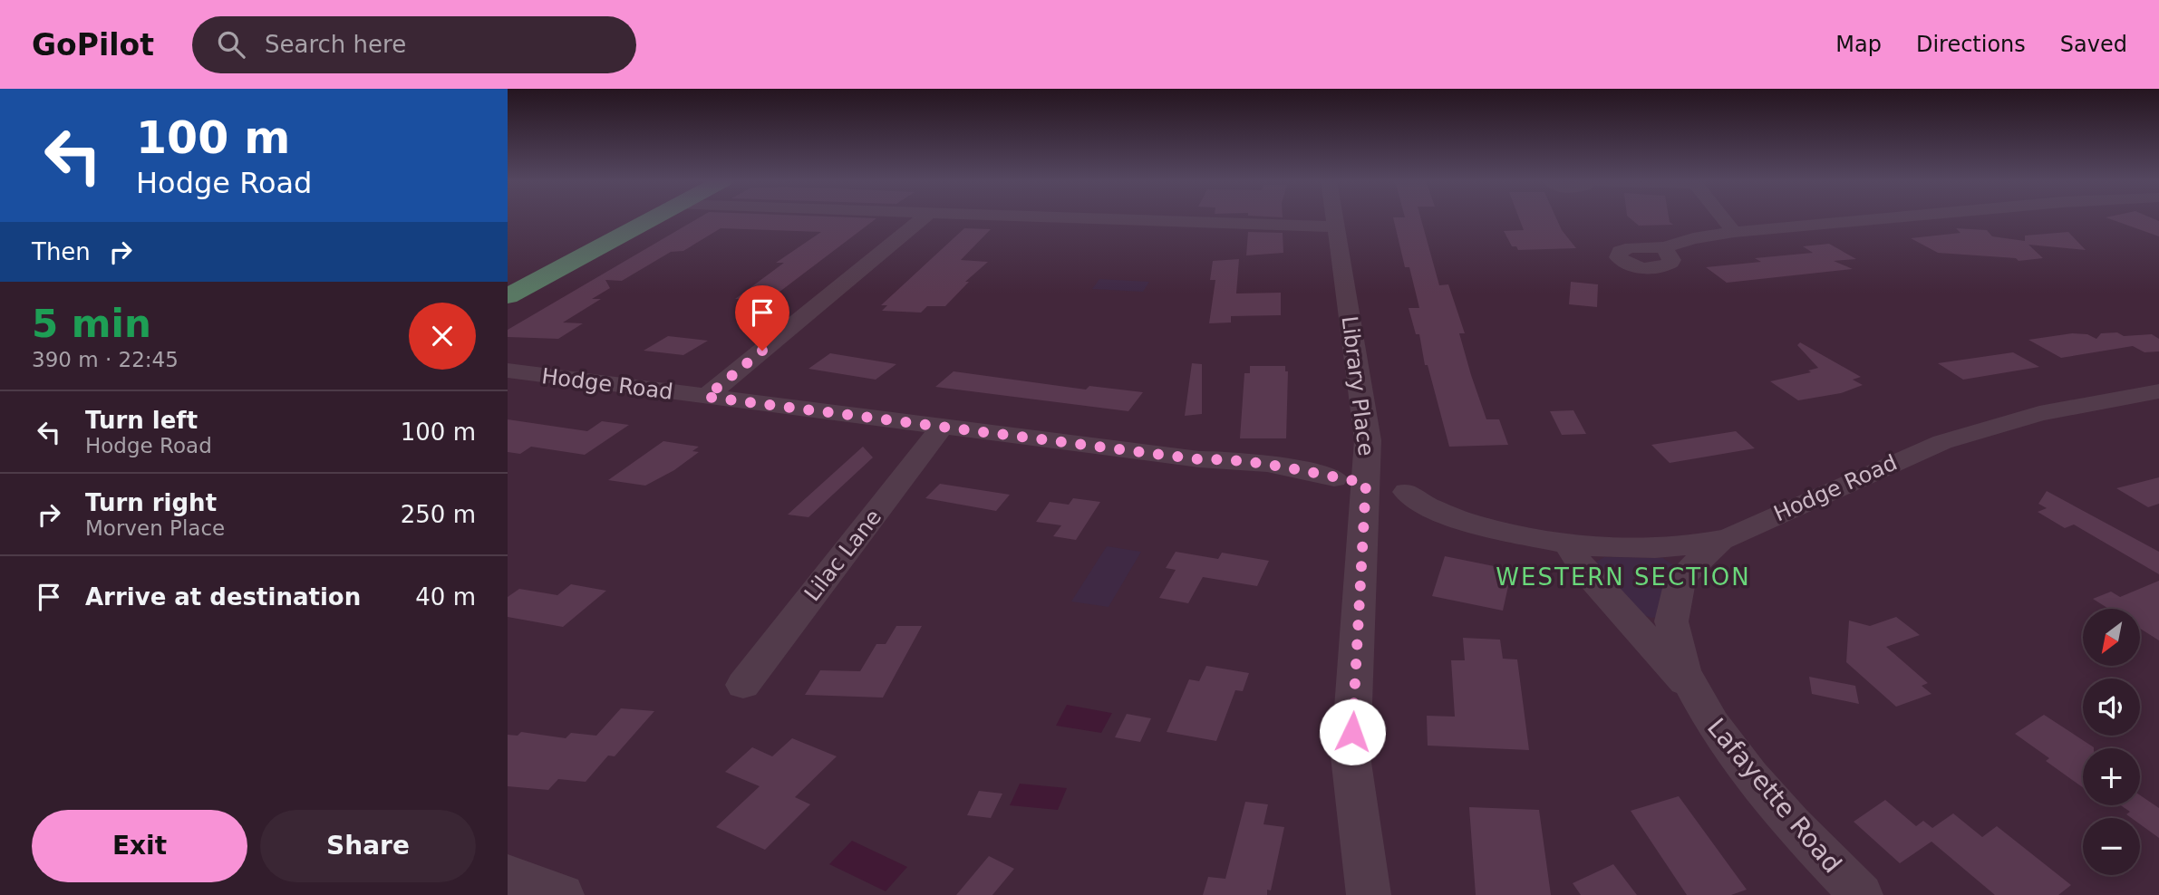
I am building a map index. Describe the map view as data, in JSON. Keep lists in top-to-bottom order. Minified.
{"streets":{"street":["Hodge Road","Library Place","Lilac Lane","Lafayette Road"]},"crossings":[["Hodge Road","Library Place"],["Hodge Road","Lilac Lane"],["Hodge Road","Lafayette Road"]],"districts":["WESTERN SECTION"],"north":"bottom left","page":{"header":"GoPilot","search":"Search here","nav":["Map","Directions","Saved"],"turn":["100 m","Hodge Road"],"then":"Then","heading":["5 min","390 m · 22:45"],"list":[{"name":"Turn left","note":"Hodge Road","value":"100 m"},{"name":"Turn right","note":"Morven Place","value":"250 m"},{"name":"Arrive at destination","value":"40 m"}],"map_buttons":["+","−"],"buttons":["Exit","Share"]}}
